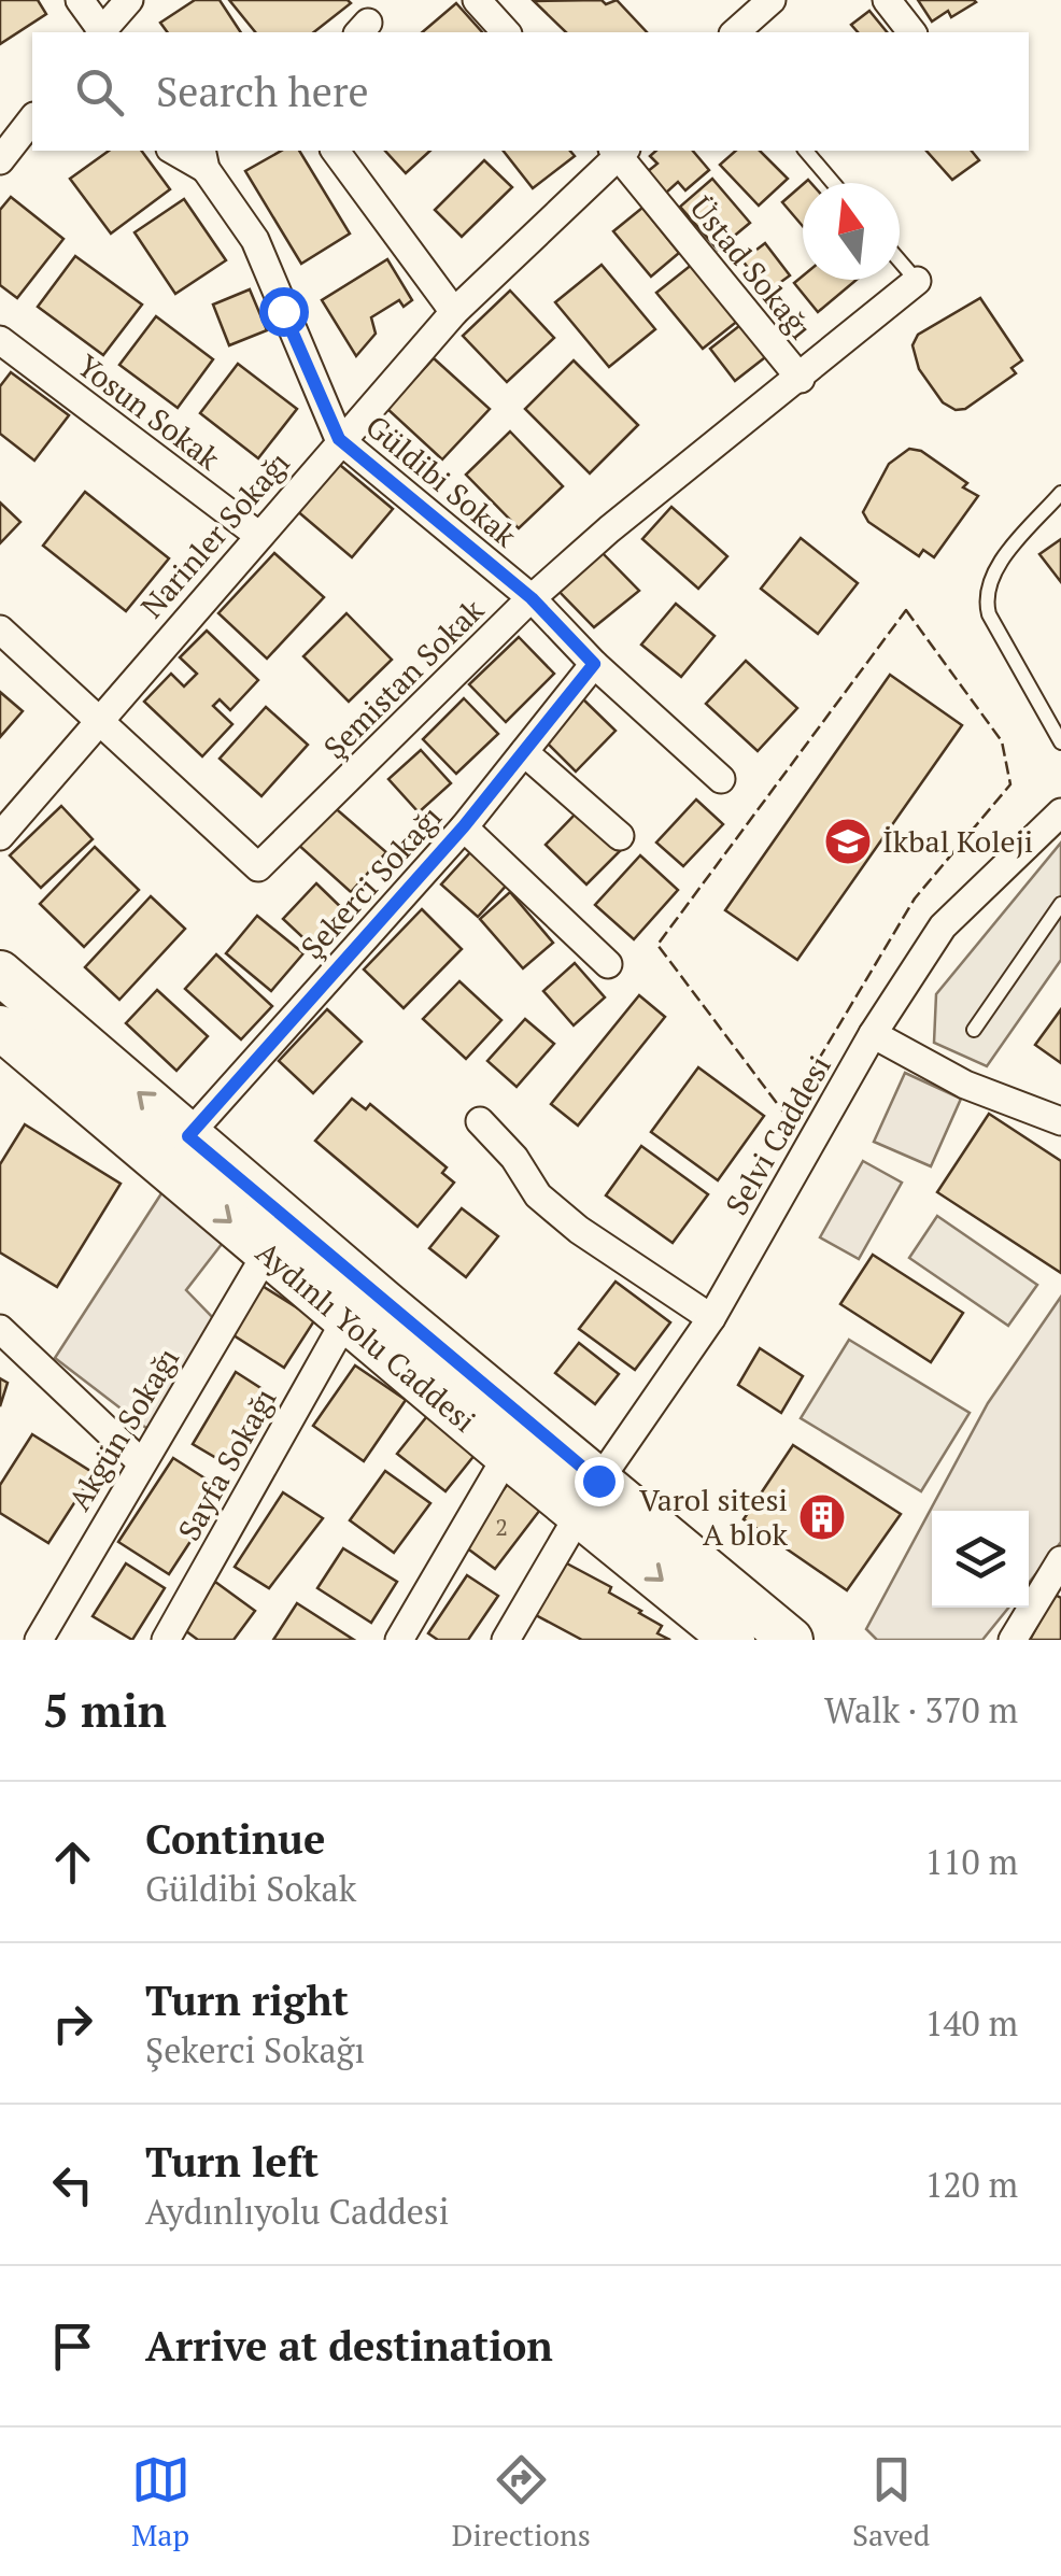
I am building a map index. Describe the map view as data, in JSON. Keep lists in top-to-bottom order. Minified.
{"streets":{"main road":["Aydınlı Yolu Caddesi"],"street":["Üstad Sokağı","Yosun Sokak","Güldibi Sokak","Narinler Sokağı","Şemistan Sokak","Şekerci Sokağı","Selvi Caddesi","Akgün Sokağı","Sayfa Sokağı"]},"crossings":[["Üstad Sokağı","Narinler Sokağı"],["Üstad Sokağı","Şemistan Sokak"],["Yosun Sokak","Narinler Sokağı"],["Güldibi Sokak","Narinler Sokağı"],["Güldibi Sokak","Şemistan Sokak"],["Güldibi Sokak","Şekerci Sokağı"],["Narinler Sokağı","Şemistan Sokak"],["Selvi Caddesi","Aydınlı Yolu Caddesi"],["Aydınlı Yolu Caddesi","Akgün Sokağı"],["Aydınlı Yolu Caddesi","Sayfa Sokağı"]],"places":{"school or university":["İkbal Koleji"],"building":["Varol sitesi A blok"]},"house_numbers":["2"],"north":"top","page":{"search":"Search here","heading":["5 min","Walk · 370 m"],"list":[["Continue","Güldibi Sokak","110 m"],["Turn right","Şekerci Sokağı","140 m"],["Turn left","Aydınlıyolu Caddesi","120 m"],"Arrive at destination"],"nav":["Map","Directions","Saved"]}}
